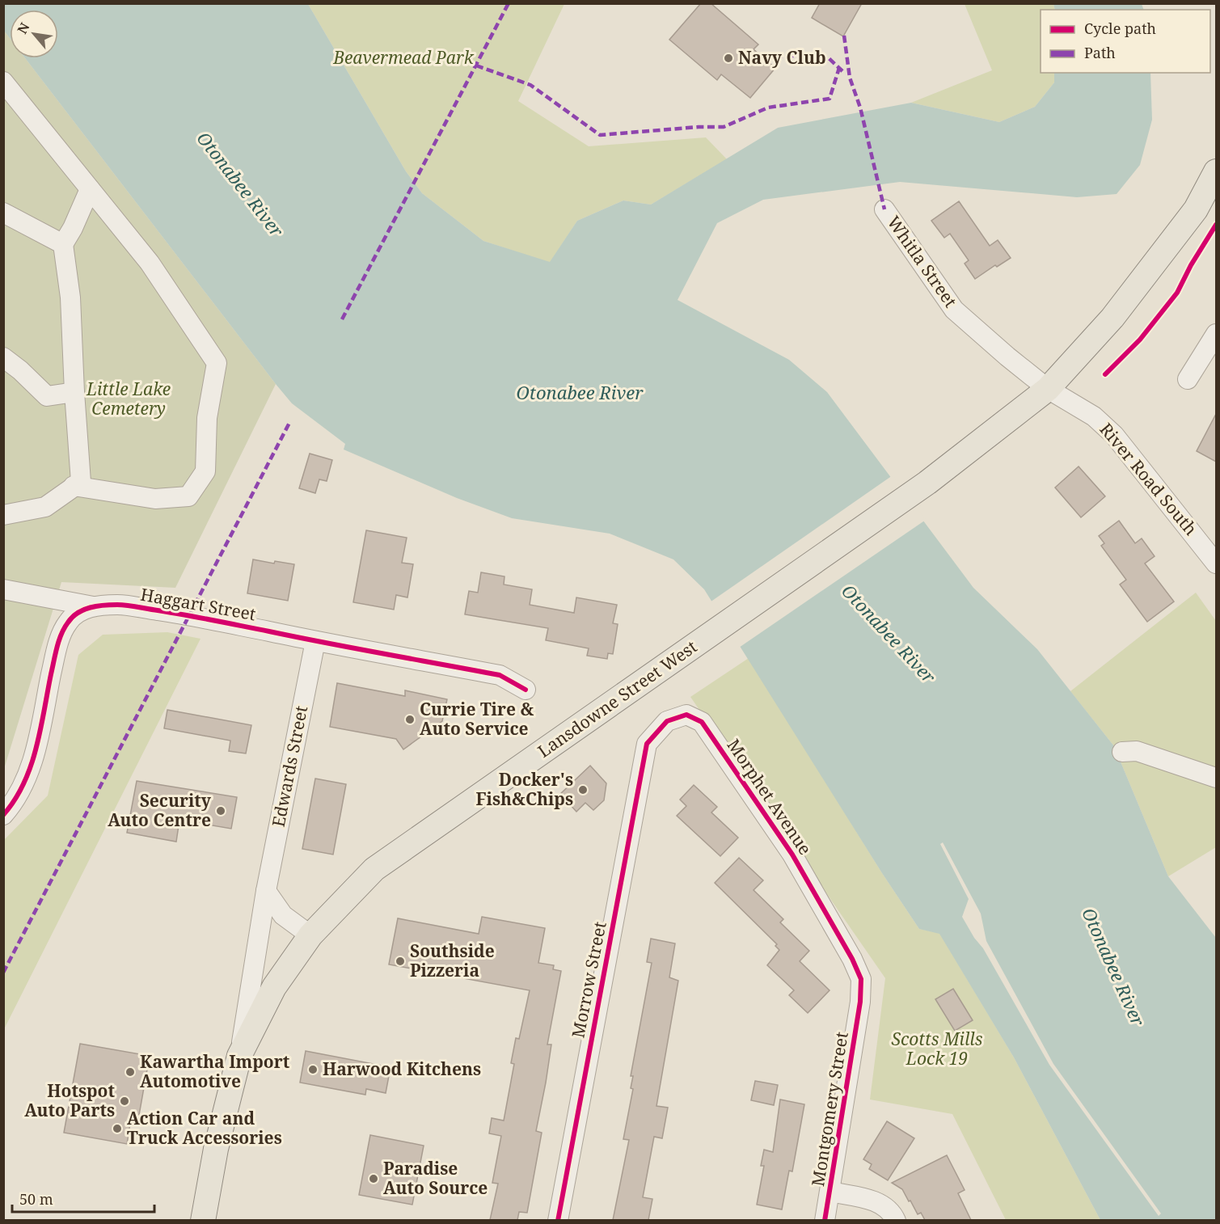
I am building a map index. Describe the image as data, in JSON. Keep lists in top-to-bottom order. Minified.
{"streets":{"main road":["Lansdowne Street West"],"street":["Whitla Street","River Road South","Haggart Street","Edwards Street","Morphet Avenue","Morrow Street","Montgomery Street"]},"crossings":[["Whitla Street","River Road South"],["Whitla Street","Lansdowne Street West"],["River Road South","Lansdowne Street West"],["Haggart Street","Edwards Street"],["Lansdowne Street West","Edwards Street"],["Morphet Avenue","Morrow Street"],["Morphet Avenue","Montgomery Street"]],"water":["Otonabee River"],"parks":["Beavermead Park","Little Lake Cemetery","Scotts Mills Lock 19"],"places":["Navy Club","Currie Tire & Auto Service","Docker's Fish&Chips","Security Auto Centre","Southside Pizzeria","Harwood Kitchens","Kawartha Import Automotive","Hotspot Auto Parts","Action Car and Truck Accessories","Paradise Auto Source"],"legend":["Cycle path","Path"],"scale_bar":"50 m","north":"top left"}
